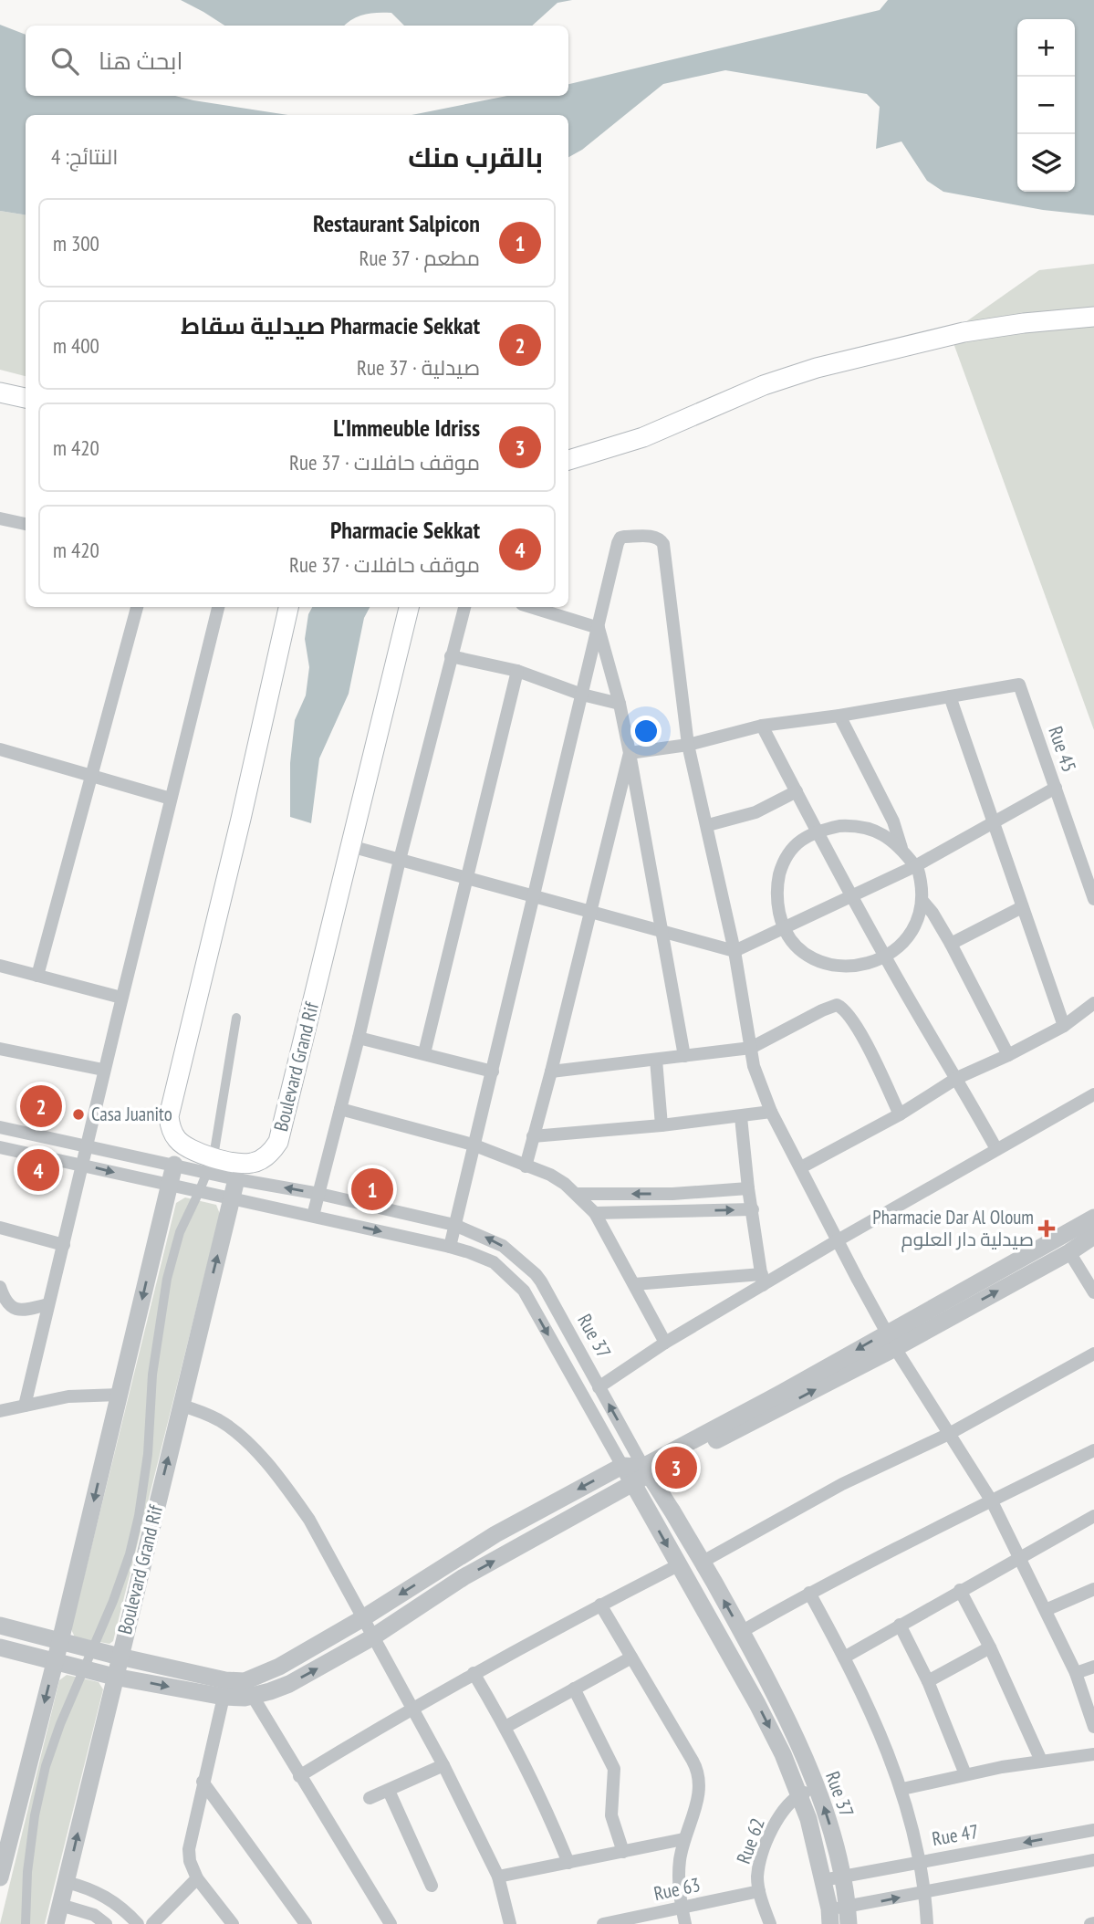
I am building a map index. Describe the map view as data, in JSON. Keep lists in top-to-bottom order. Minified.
{"streets":{"main road":["Boulevard Grand Rif"],"street":["Rue 45","Rue 37","Rue 47","Rue 62","Rue 63"]},"crossings":[["Boulevard Grand Rif","Rue 37"],["Rue 37","Rue 47"],["Rue 37","Rue 62"],["Rue 62","Rue 63"]],"places":{"other":["Casa Juanito"],"health":["Pharmacie Dar Al Oloum صيدلية دار العلوم"]},"page":{"map_buttons":["+","−"],"search":"ابحث هنا","heading":["بالقرب منك","النتائج: 4"],"list":[{"mark":"1","name":"Restaurant Salpicon","note":"مطعم · Rue 37","value":"300 m"},{"mark":"2","name":"Pharmacie Sekkat صيدلية سقاط","note":"صيدلية · Rue 37","value":"400 m"},{"mark":"3","name":"L'Immeuble Idriss","note":"موقف حافلات · Rue 37","value":"420 m"},{"mark":"4","name":"Pharmacie Sekkat","note":"موقف حافلات · Rue 37","value":"420 m"}],"pins":["2","4","1","3"]}}
